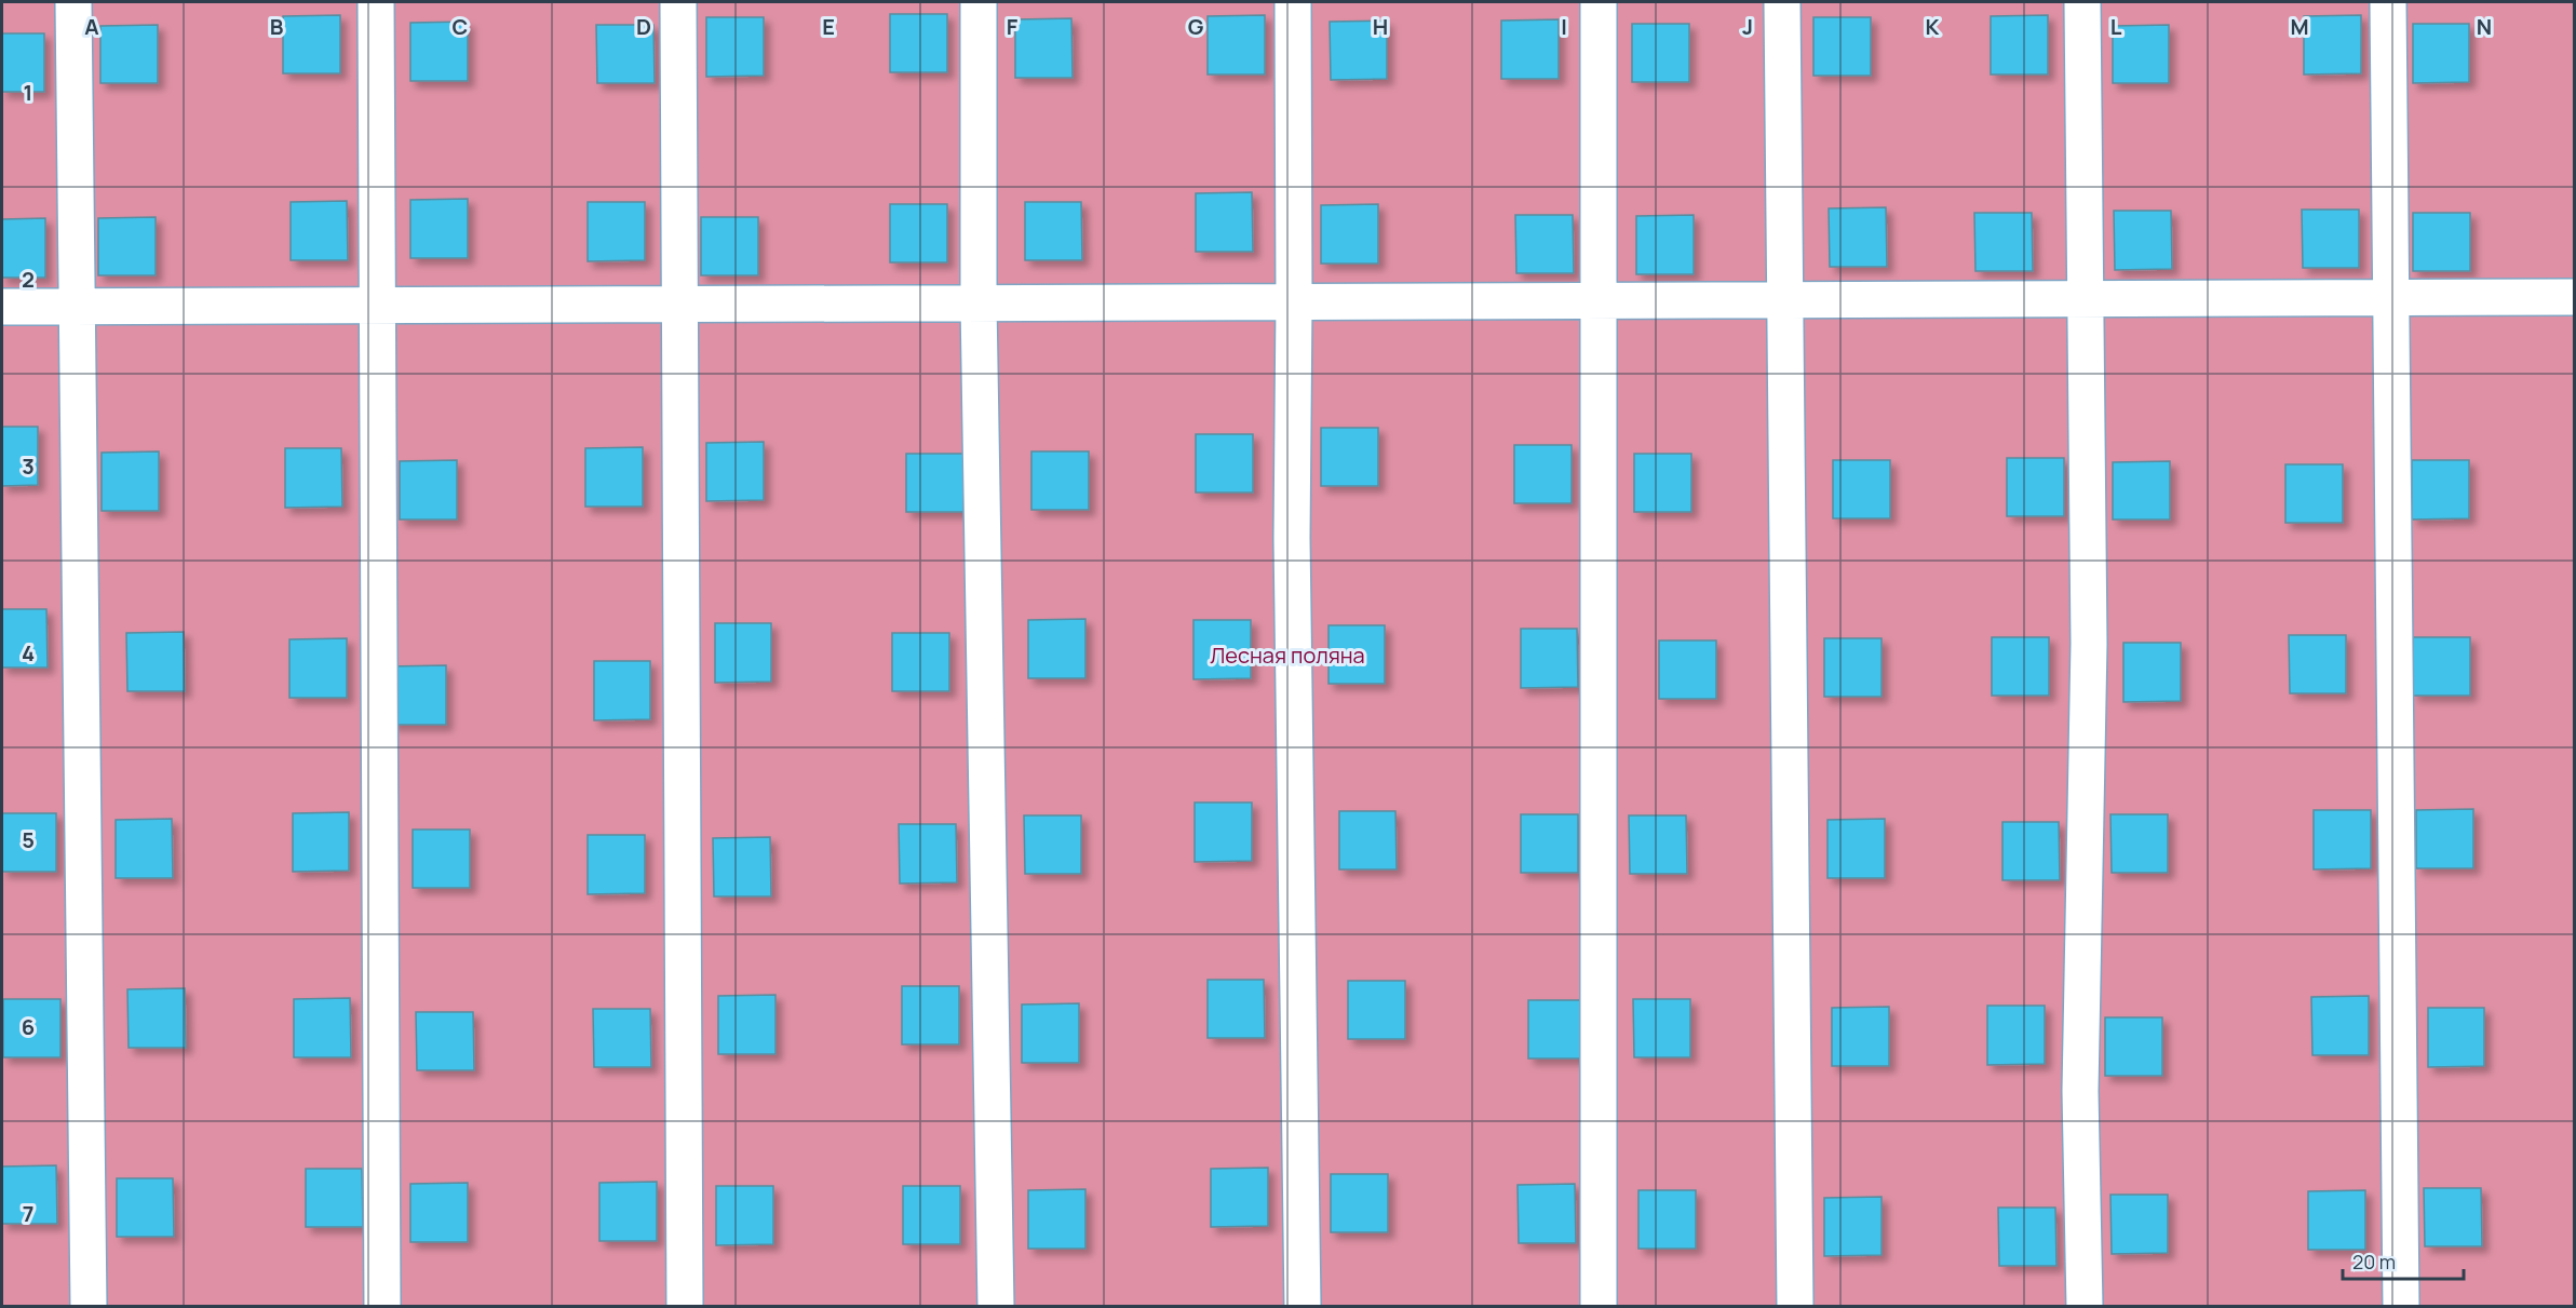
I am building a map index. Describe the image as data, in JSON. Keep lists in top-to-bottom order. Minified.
{"parks":["Лесная поляна"],"scale_bar":"20 m","grid":{"columns":["A","B","C","D","E","F","G","H","I","J","K","L","M","N"],"rows":["1","2","3","4","5","6","7"]}}
